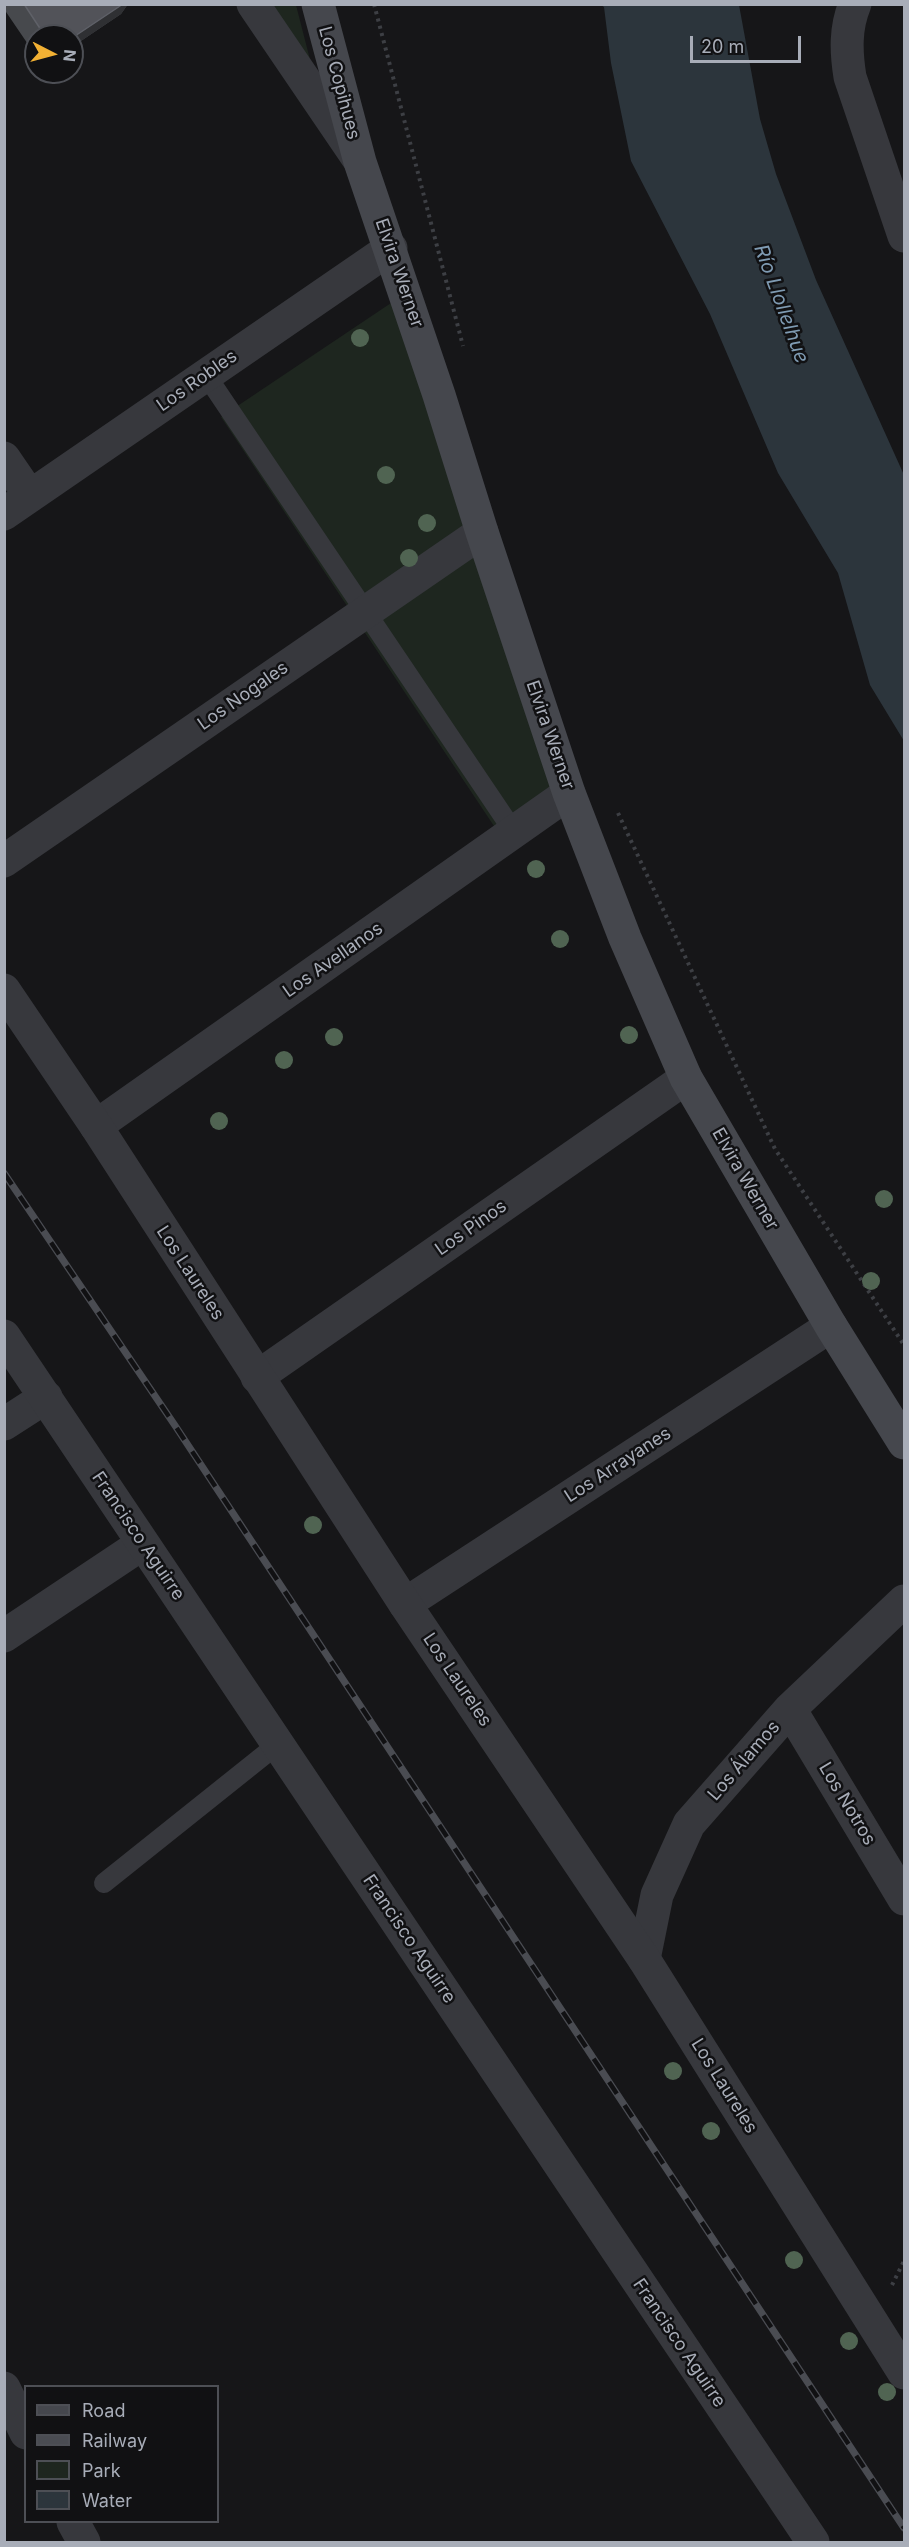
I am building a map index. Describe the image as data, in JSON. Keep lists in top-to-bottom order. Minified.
{"streets":{"main road":["Los Copihues","Elvira Werner"],"street":["Los Robles","Los Nogales","Los Avellanos","Los Pinos","Los Laureles","Los Arrayanes","Francisco Aguirre","Los Álamos","Los Notros"]},"crossings":[["Los Copihues","Elvira Werner"],["Elvira Werner","Los Robles"],["Elvira Werner","Los Nogales"],["Elvira Werner","Los Avellanos"],["Elvira Werner","Los Pinos"],["Elvira Werner","Los Arrayanes"],["Los Avellanos","Los Laureles"],["Los Pinos","Los Laureles"],["Los Laureles","Los Arrayanes"],["Los Laureles","Los Álamos"],["Los Álamos","Los Notros"]],"water":["Río Llollelhue"],"legend":["Road","Railway","Park","Water"],"scale_bar":"20 m","north":"right"}
